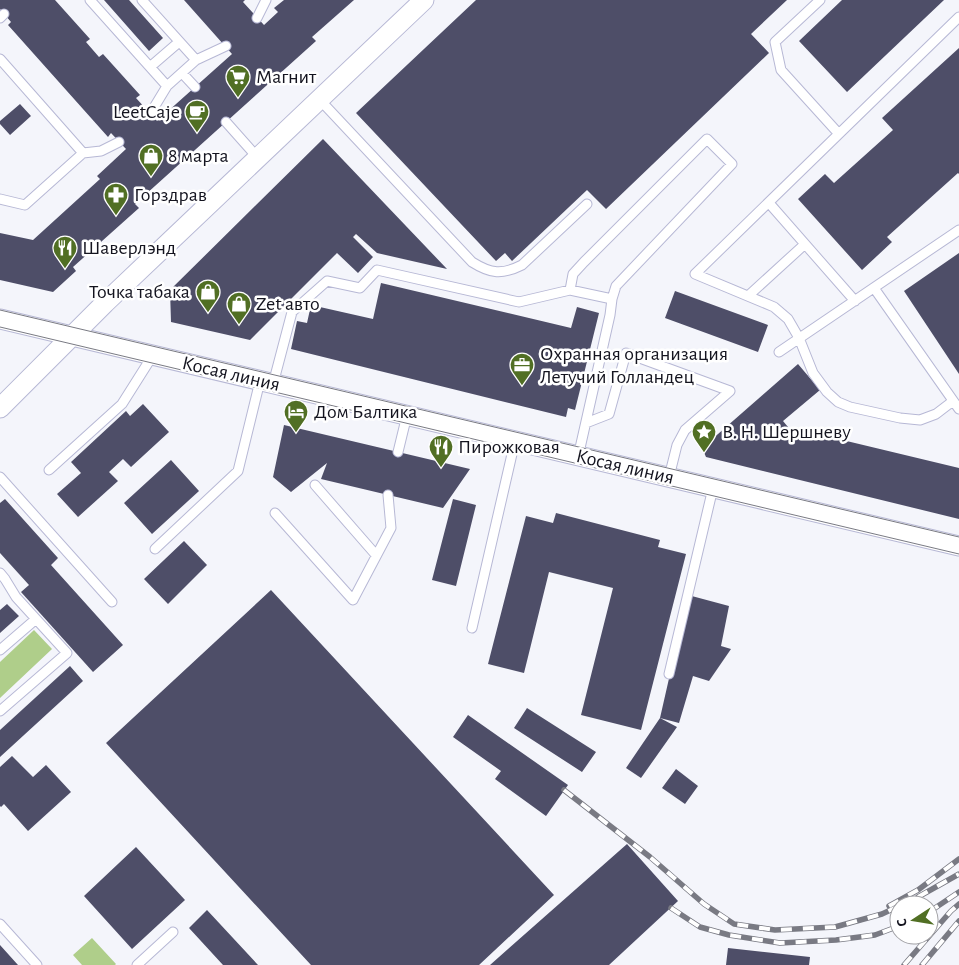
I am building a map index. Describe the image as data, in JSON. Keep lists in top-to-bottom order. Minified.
{"streets":{"street":["Косая линия"]},"places":{"supermarket":["Магнит"],"cafe":["LeetCaje"],"shop":["8 марта","Точка табака","Zet авто"],"pharmacy":["Горздрав"],"restaurant":["Шаверлэнд","Пирожковая"],"office":["Охранная организация Летучий Голландец"],"hotel":["Дом Балтика"],"place":["В. Н. Шершневу"]},"north":"left"}
